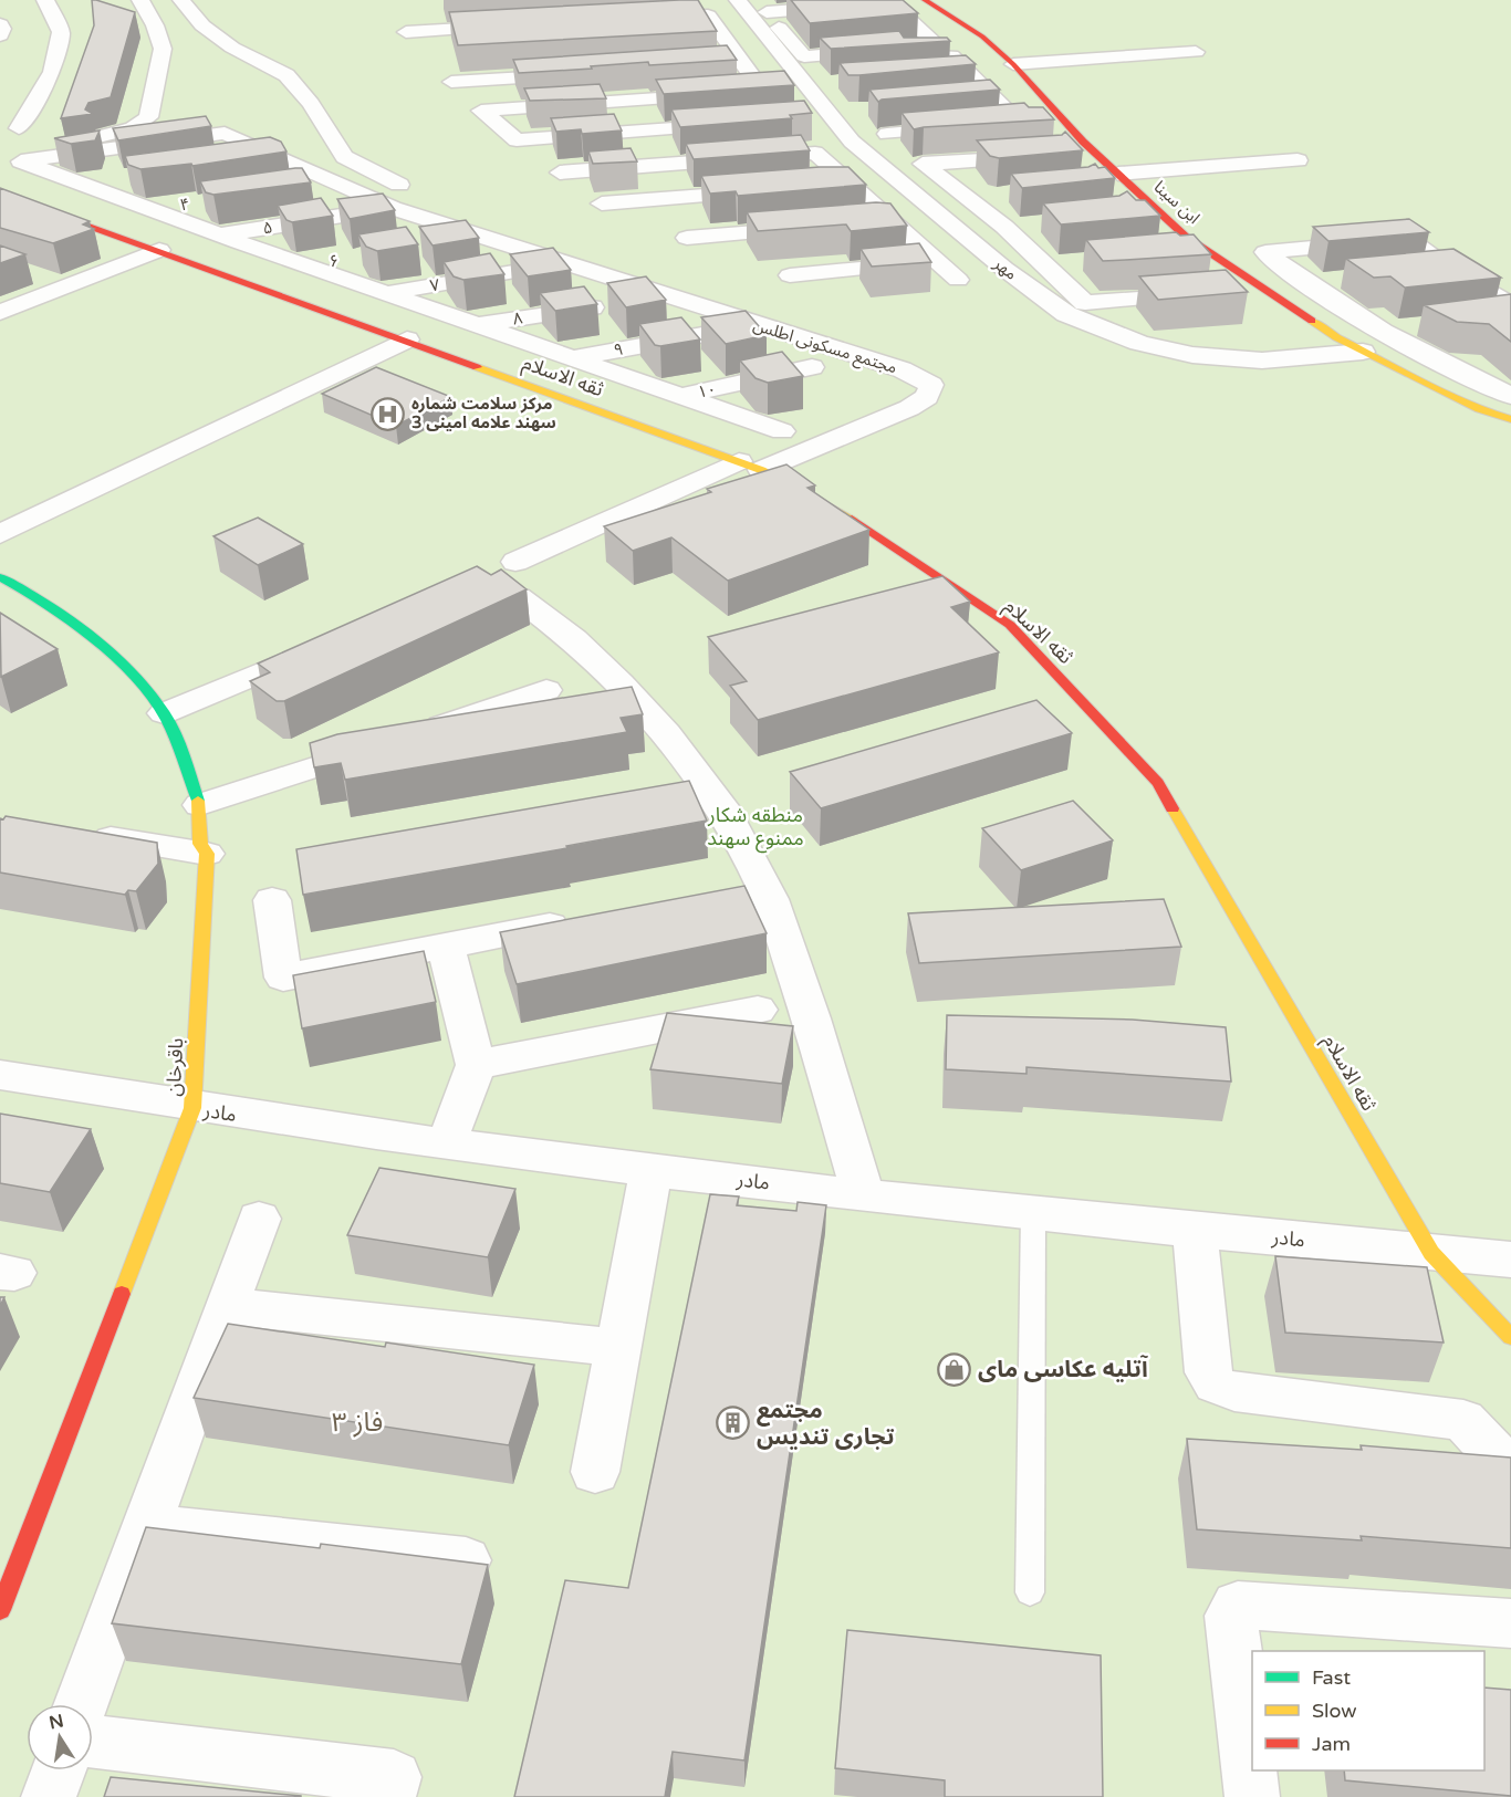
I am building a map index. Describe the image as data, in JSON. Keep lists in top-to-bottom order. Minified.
{"streets":{"street":["ابن سینا","۴","۵","۶","مهر","۷","۸","مجتمع مسکونی اطلس","۹","ثقه الاسلام","۱۰","باقرخان","مادر"]},"crossings":[["ابن سینا","مهر"],["۵","مجتمع مسکونی اطلس"],["مجتمع مسکونی اطلس","ثقه الاسلام"],["ثقه الاسلام","مادر"],["باقرخان","مادر"]],"districts":["فاز ۳"],"parks":["منطقه شکار ممنوع سهند"],"places":{"hospital":["مرکز سلامت شماره 3 سهند علامه امینی"],"shop":["آتلیه عکاسی مای"],"building":["مجتمع تجاری تندیس"]},"legend":["Fast","Slow","Jam"],"north":"top"}
